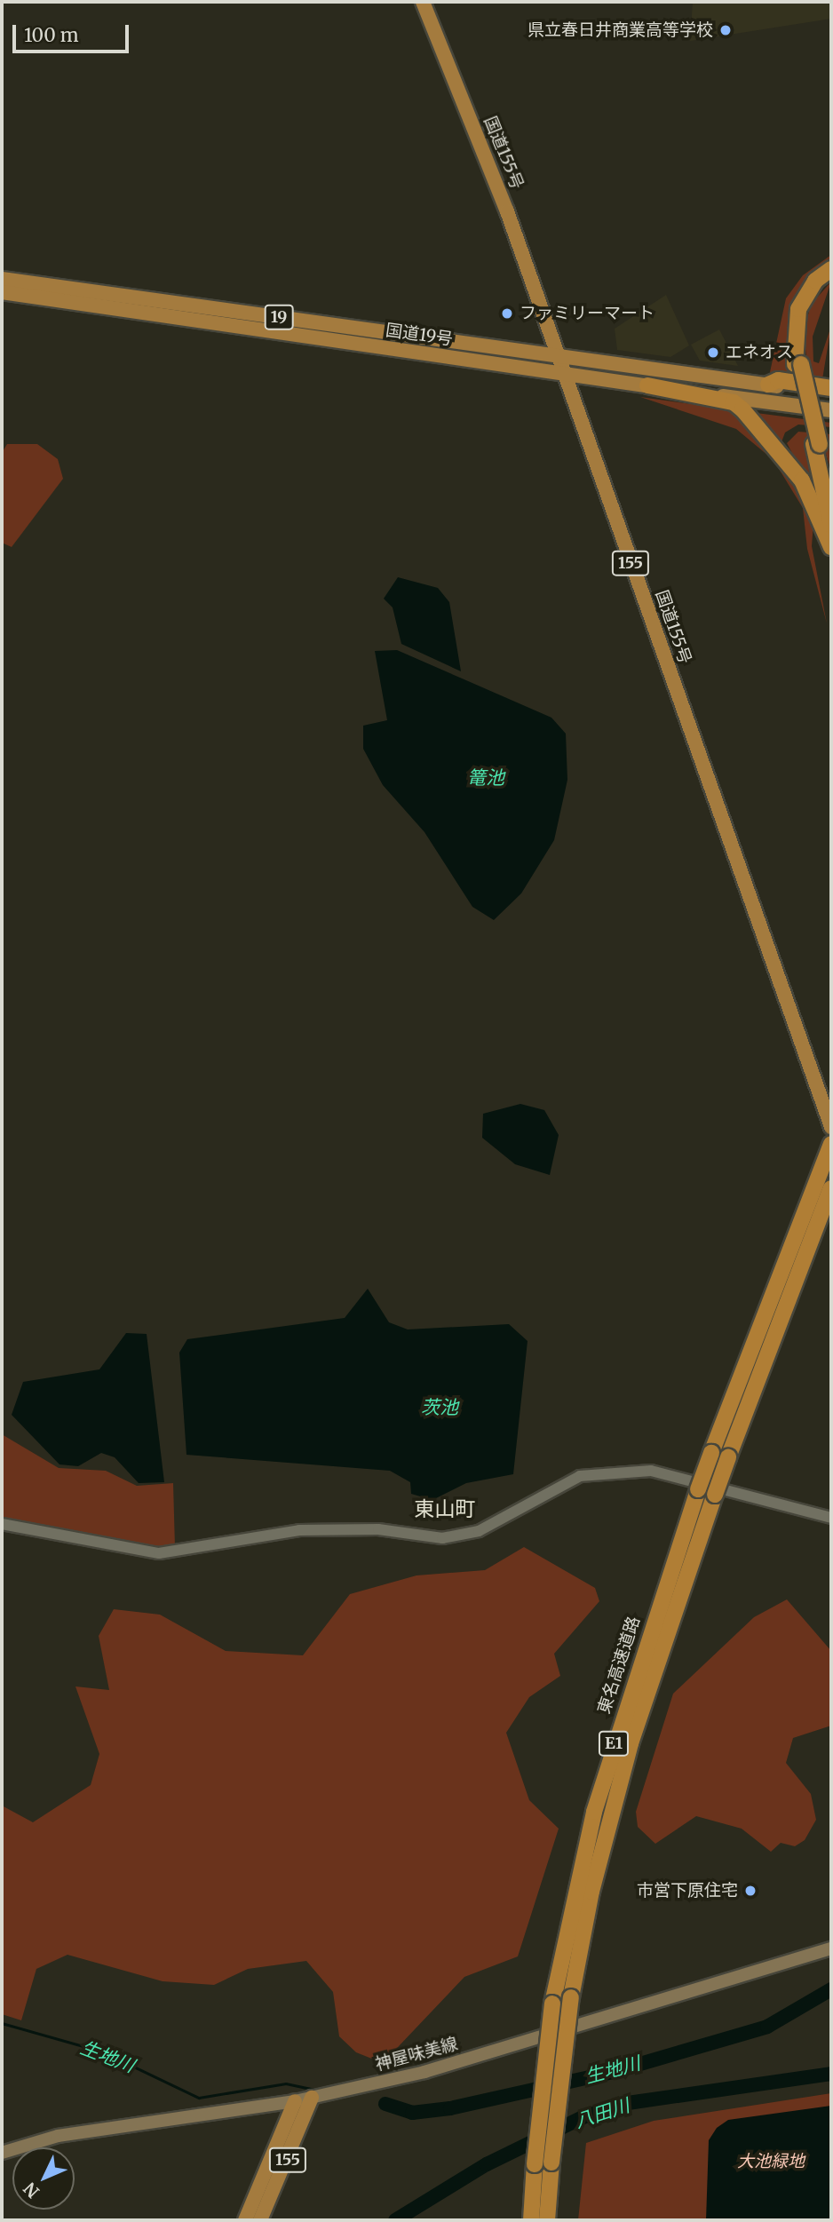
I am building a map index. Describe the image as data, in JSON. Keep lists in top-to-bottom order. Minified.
{"streets":{"highway":["国道155号","19","国道19号","155","東名高速道路","E1"],"main road":["神屋味美線"]},"crossings":[["国道155号","国道19号"],["155","神屋味美線"]],"districts":["東山町"],"water":["篭池","茨池","生地川","八田川"],"parks":["大池緑地"],"places":["県立春日井商業高等学校","ファミリーマート","エネオス","市営下原住宅"],"scale_bar":"100 m","north":"bottom left"}
